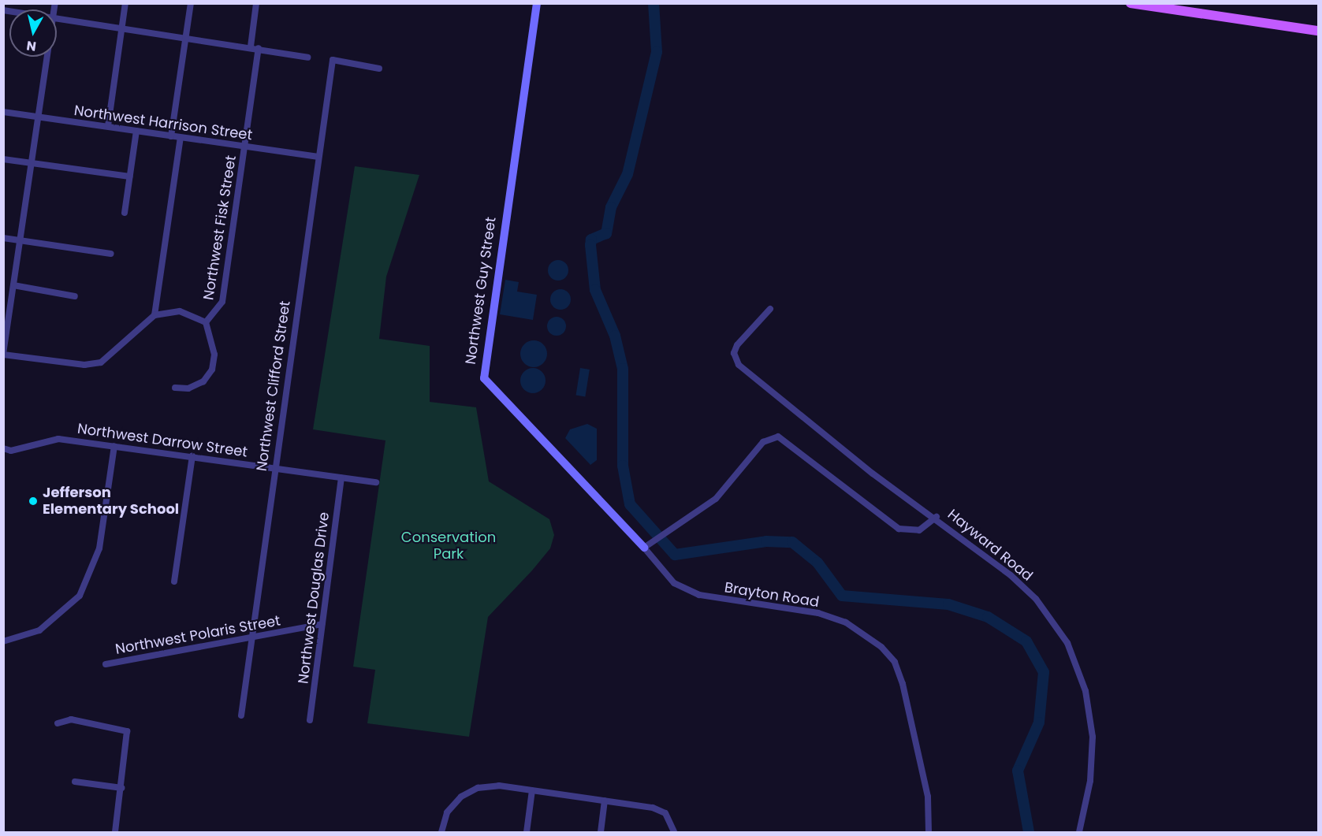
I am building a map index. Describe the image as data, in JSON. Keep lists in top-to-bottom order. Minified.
{"streets":{"street":["Northwest Harrison Street","Northwest Fisk Street","Northwest Guy Street","Northwest Clifford Street","Northwest Darrow Street","Hayward Road","Brayton Road","Northwest Douglas Drive","Northwest Polaris Street"]},"crossings":[["Northwest Harrison Street","Northwest Fisk Street"],["Northwest Harrison Street","Northwest Clifford Street"],["Northwest Guy Street","Hayward Road"],["Northwest Guy Street","Brayton Road"],["Northwest Clifford Street","Northwest Darrow Street"],["Northwest Clifford Street","Northwest Polaris Street"],["Northwest Darrow Street","Northwest Douglas Drive"],["Hayward Road","Brayton Road"],["Northwest Douglas Drive","Northwest Polaris Street"]],"parks":["Conservation Park"],"places":["Jefferson Elementary School"],"north":"bottom"}
